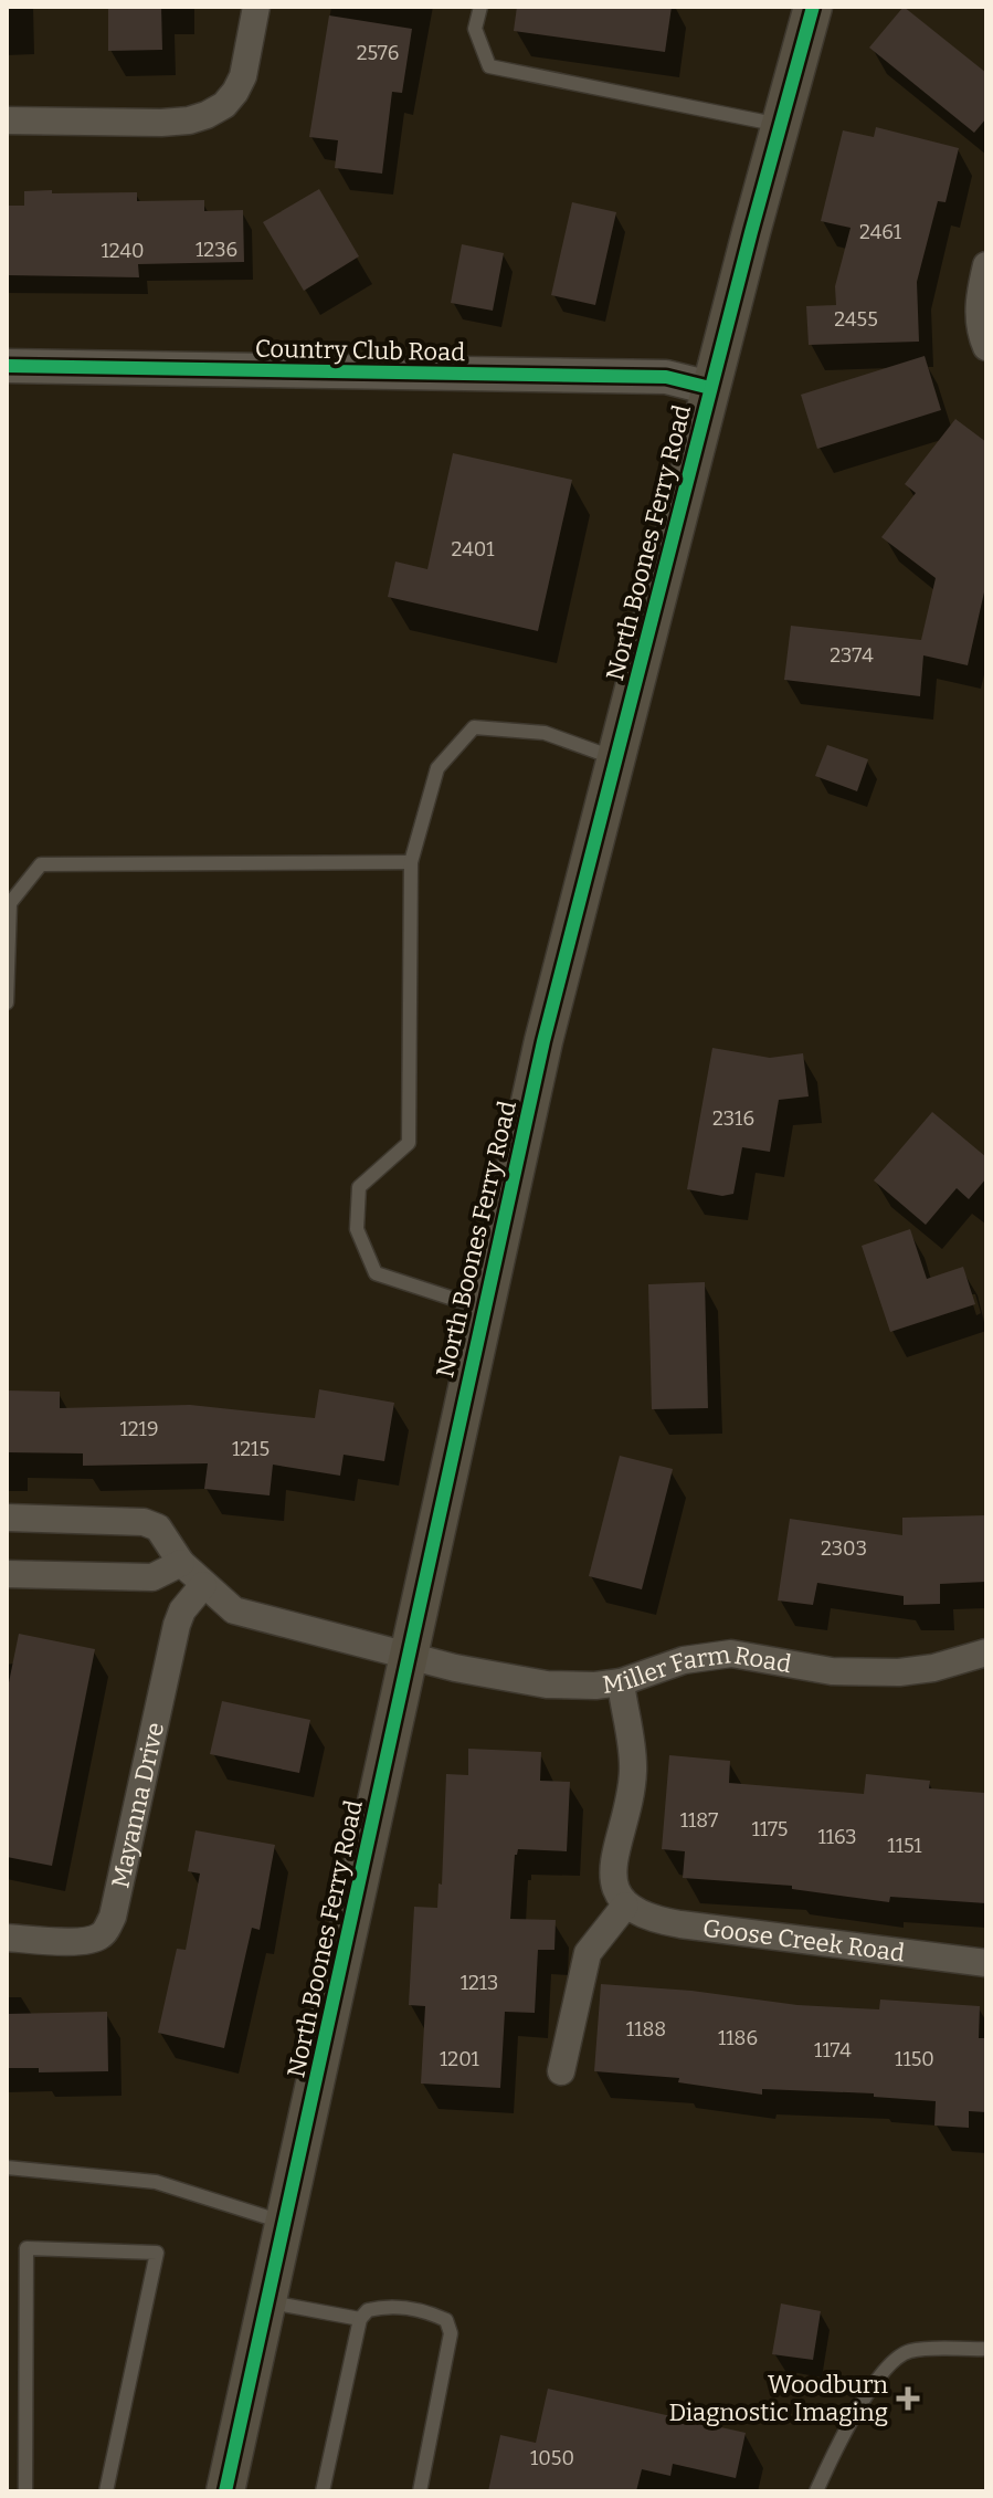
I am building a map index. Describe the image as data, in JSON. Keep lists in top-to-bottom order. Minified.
{"streets":{"main road":["North Boones Ferry Road"],"street":["Country Club Road","Miller Farm Road","Mayanna Drive","Goose Creek Road"]},"crossings":[["Country Club Road","North Boones Ferry Road"],["North Boones Ferry Road","Miller Farm Road"],["Miller Farm Road","Mayanna Drive"]],"places":{"health":["Woodburn Diagnostic Imaging"]},"house_numbers":["2576","2461","1236","1240","2455","2401","2374","2316","1219","1215","2303","1187","1175","1163","1151","1213","1188","1186","1174","1201","1150","1050"]}
